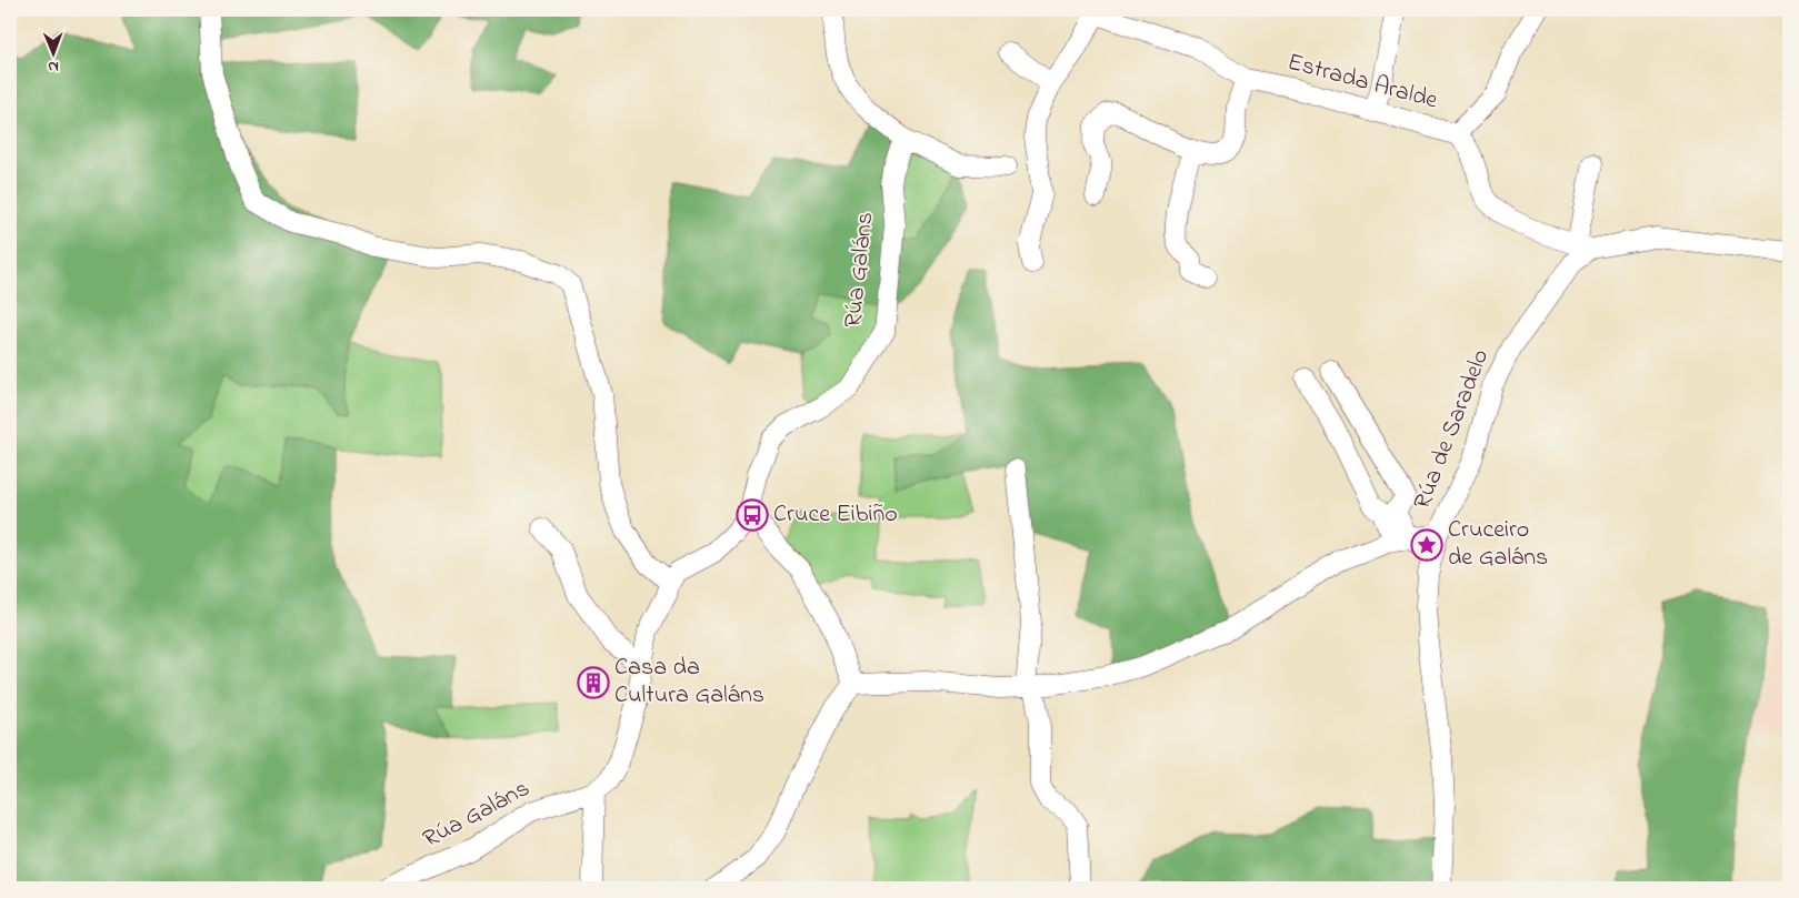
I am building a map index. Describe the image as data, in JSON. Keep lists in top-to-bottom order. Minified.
{"streets":{"street":["Estrada Aralde","Rúa Galáns","Rúa de Saradelo"]},"crossings":[["Estrada Aralde","Rúa de Saradelo"]],"places":{"bus stop":["Cruce Eibiño"],"place":["Cruceiro de Galáns"],"building":["Casa da Cultura Galáns"]},"north":"bottom"}
